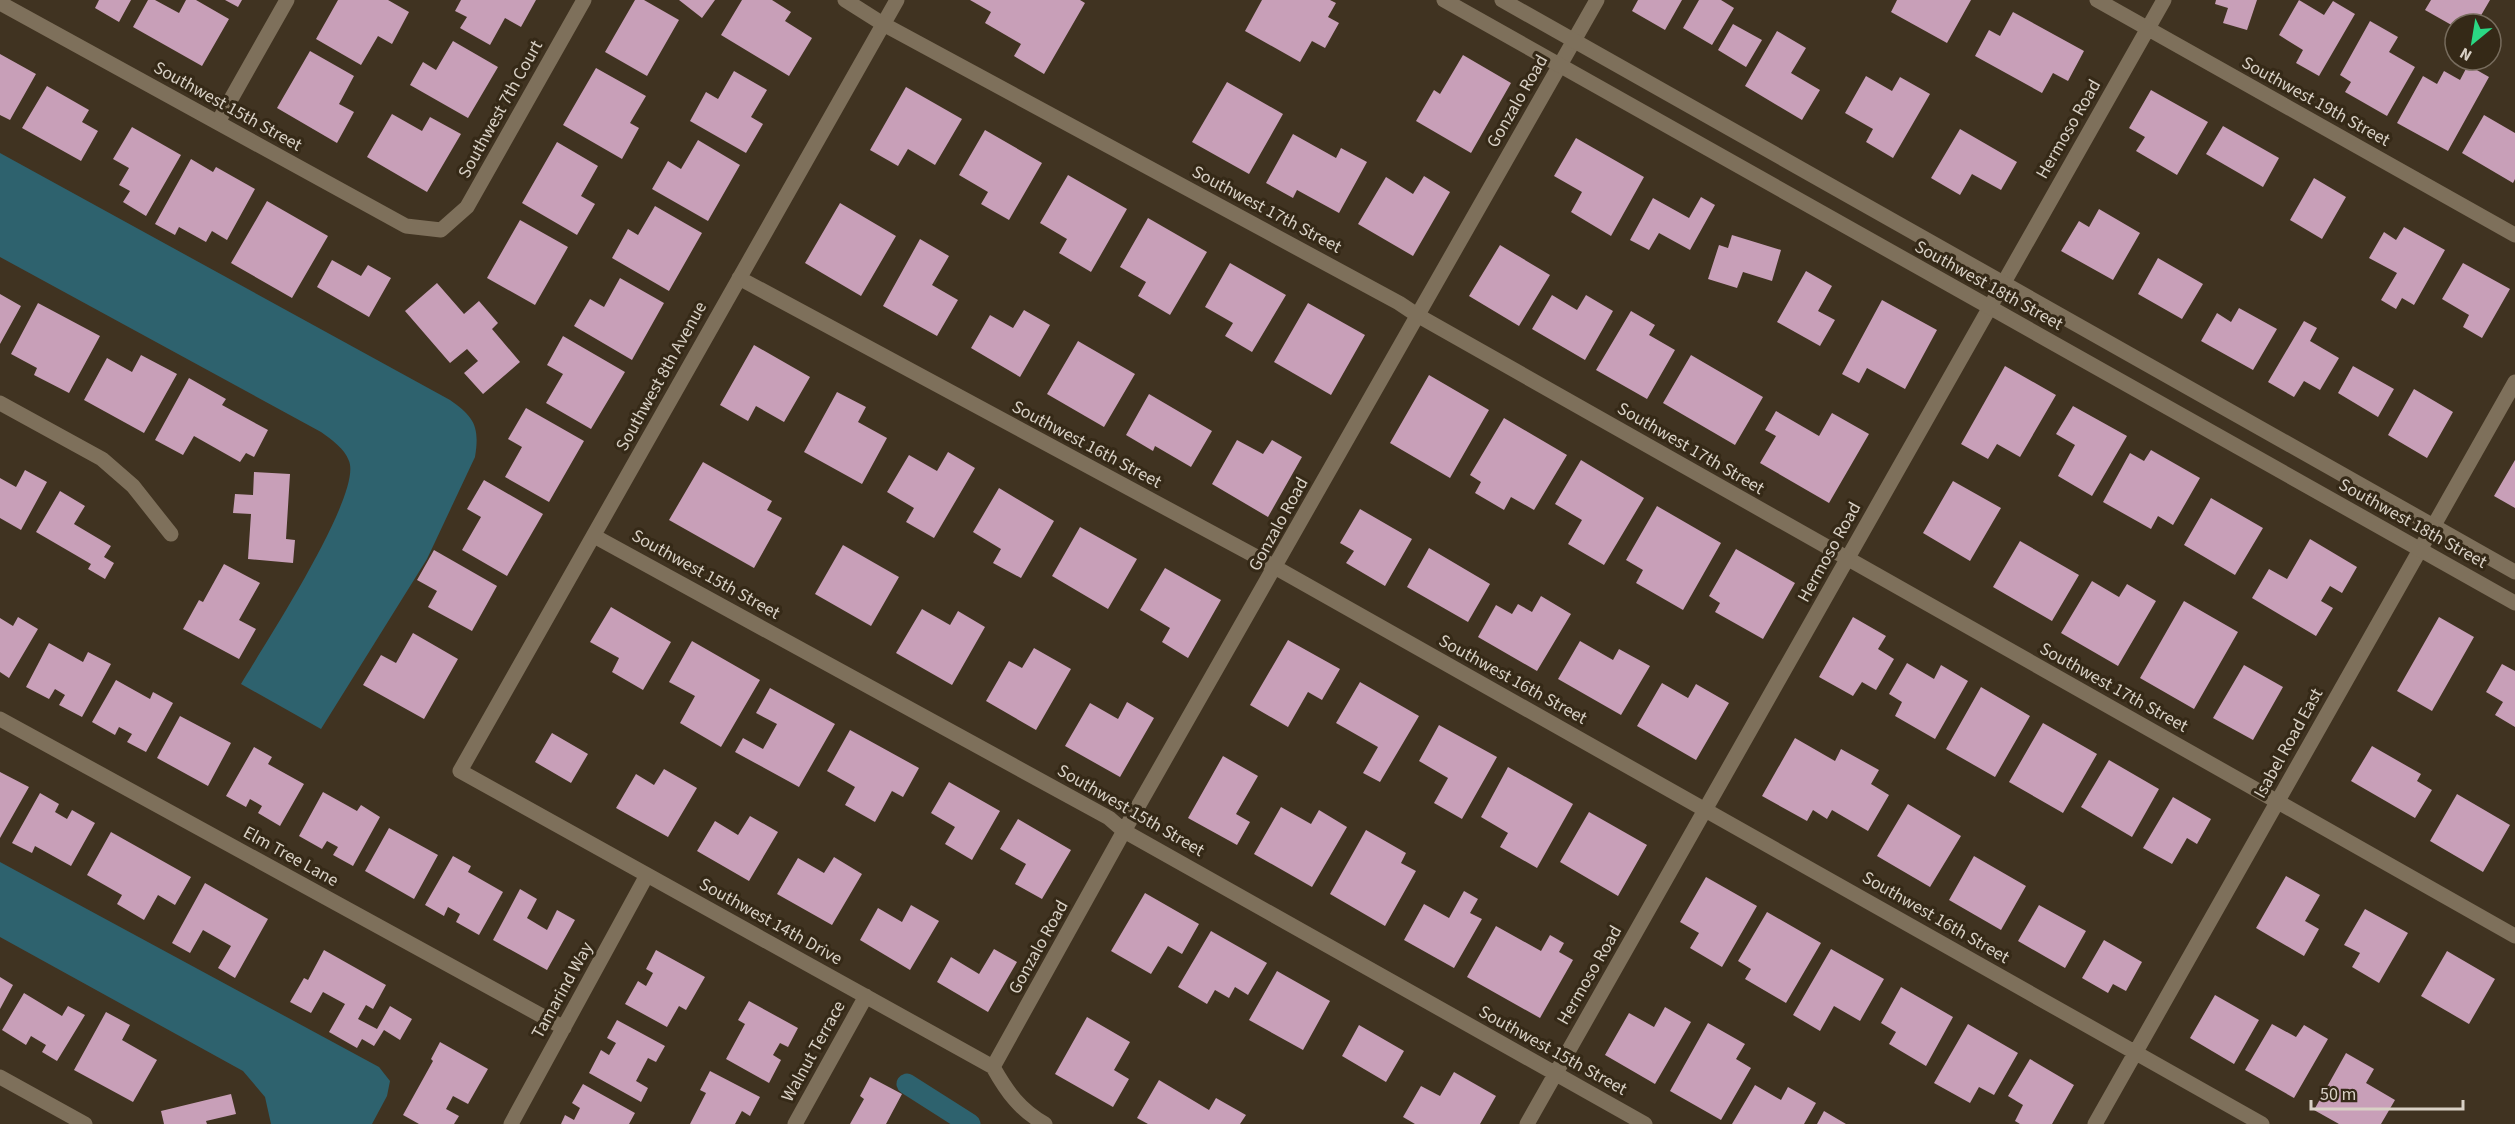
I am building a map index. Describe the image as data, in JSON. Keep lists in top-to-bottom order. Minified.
{"streets":{"street":["Gonzalo Road","Southwest 19th Street","Southwest 15th Street","Southwest 7th Court","Hermoso Road","Southwest 17th Street","Southwest 18th Street","Southwest 8th Avenue","Southwest 16th Street","Isabel Road East","Elm Tree Lane","Southwest 14th Drive","Tamarind Way","Walnut Terrace"]},"crossings":[["Gonzalo Road","Southwest 15th Street"],["Gonzalo Road","Southwest 17th Street"],["Gonzalo Road","Southwest 18th Street"],["Gonzalo Road","Southwest 16th Street"],["Gonzalo Road","Southwest 14th Drive"],["Southwest 19th Street","Hermoso Road"],["Southwest 15th Street","Southwest 7th Court"],["Southwest 15th Street","Hermoso Road"],["Southwest 15th Street","Southwest 8th Avenue"],["Hermoso Road","Southwest 17th Street"],["Hermoso Road","Southwest 18th Street"],["Hermoso Road","Southwest 16th Street"],["Southwest 17th Street","Southwest 8th Avenue"],["Southwest 17th Street","Isabel Road East"],["Southwest 18th Street","Isabel Road East"],["Southwest 8th Avenue","Southwest 16th Street"],["Southwest 8th Avenue","Southwest 14th Drive"],["Southwest 16th Street","Isabel Road East"],["Elm Tree Lane","Tamarind Way"],["Southwest 14th Drive","Tamarind Way"],["Southwest 14th Drive","Walnut Terrace"]],"scale_bar":"50 m","north":"bottom left"}
